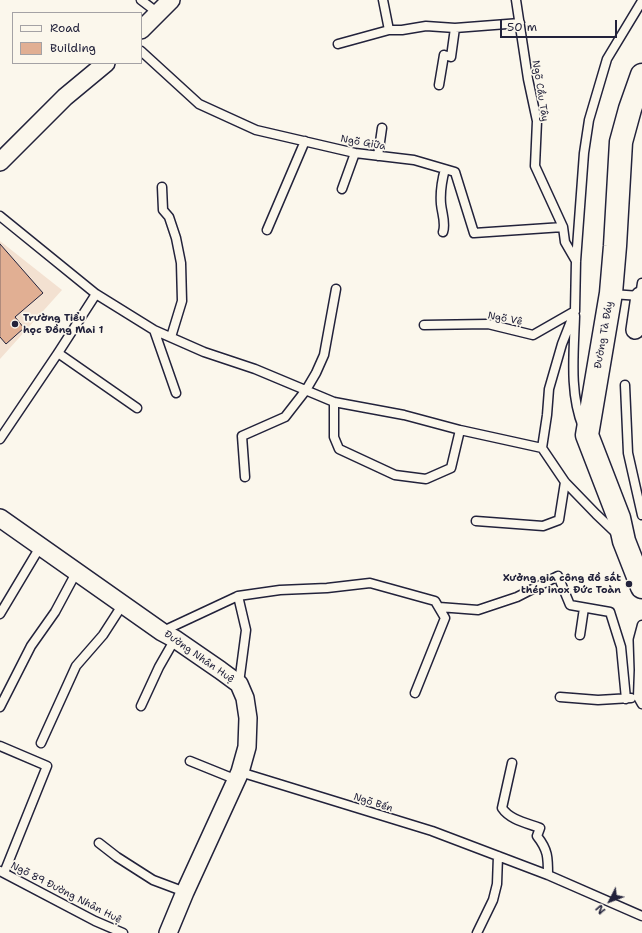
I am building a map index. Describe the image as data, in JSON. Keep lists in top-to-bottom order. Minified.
{"streets":{"street":["Đường Tà Đáy","Đường Nhân Huệ"],"lane":["Ngõ Cầu Tây","Ngõ Giữa","Ngõ Vệ","Ngõ Bến","Ngõ 89 Đường Nhân Huệ"]},"crossings":[["Ngõ Cầu Tây","Ngõ Giữa"],["Đường Nhân Huệ","Ngõ Bến"]],"places":["Trường Tiểu học Đồng Mai 1","Xưởng gia công đồ sắt thép inox Đức Toàn"],"legend":["Road","Building"],"scale_bar":"50 m","north":"bottom left"}
